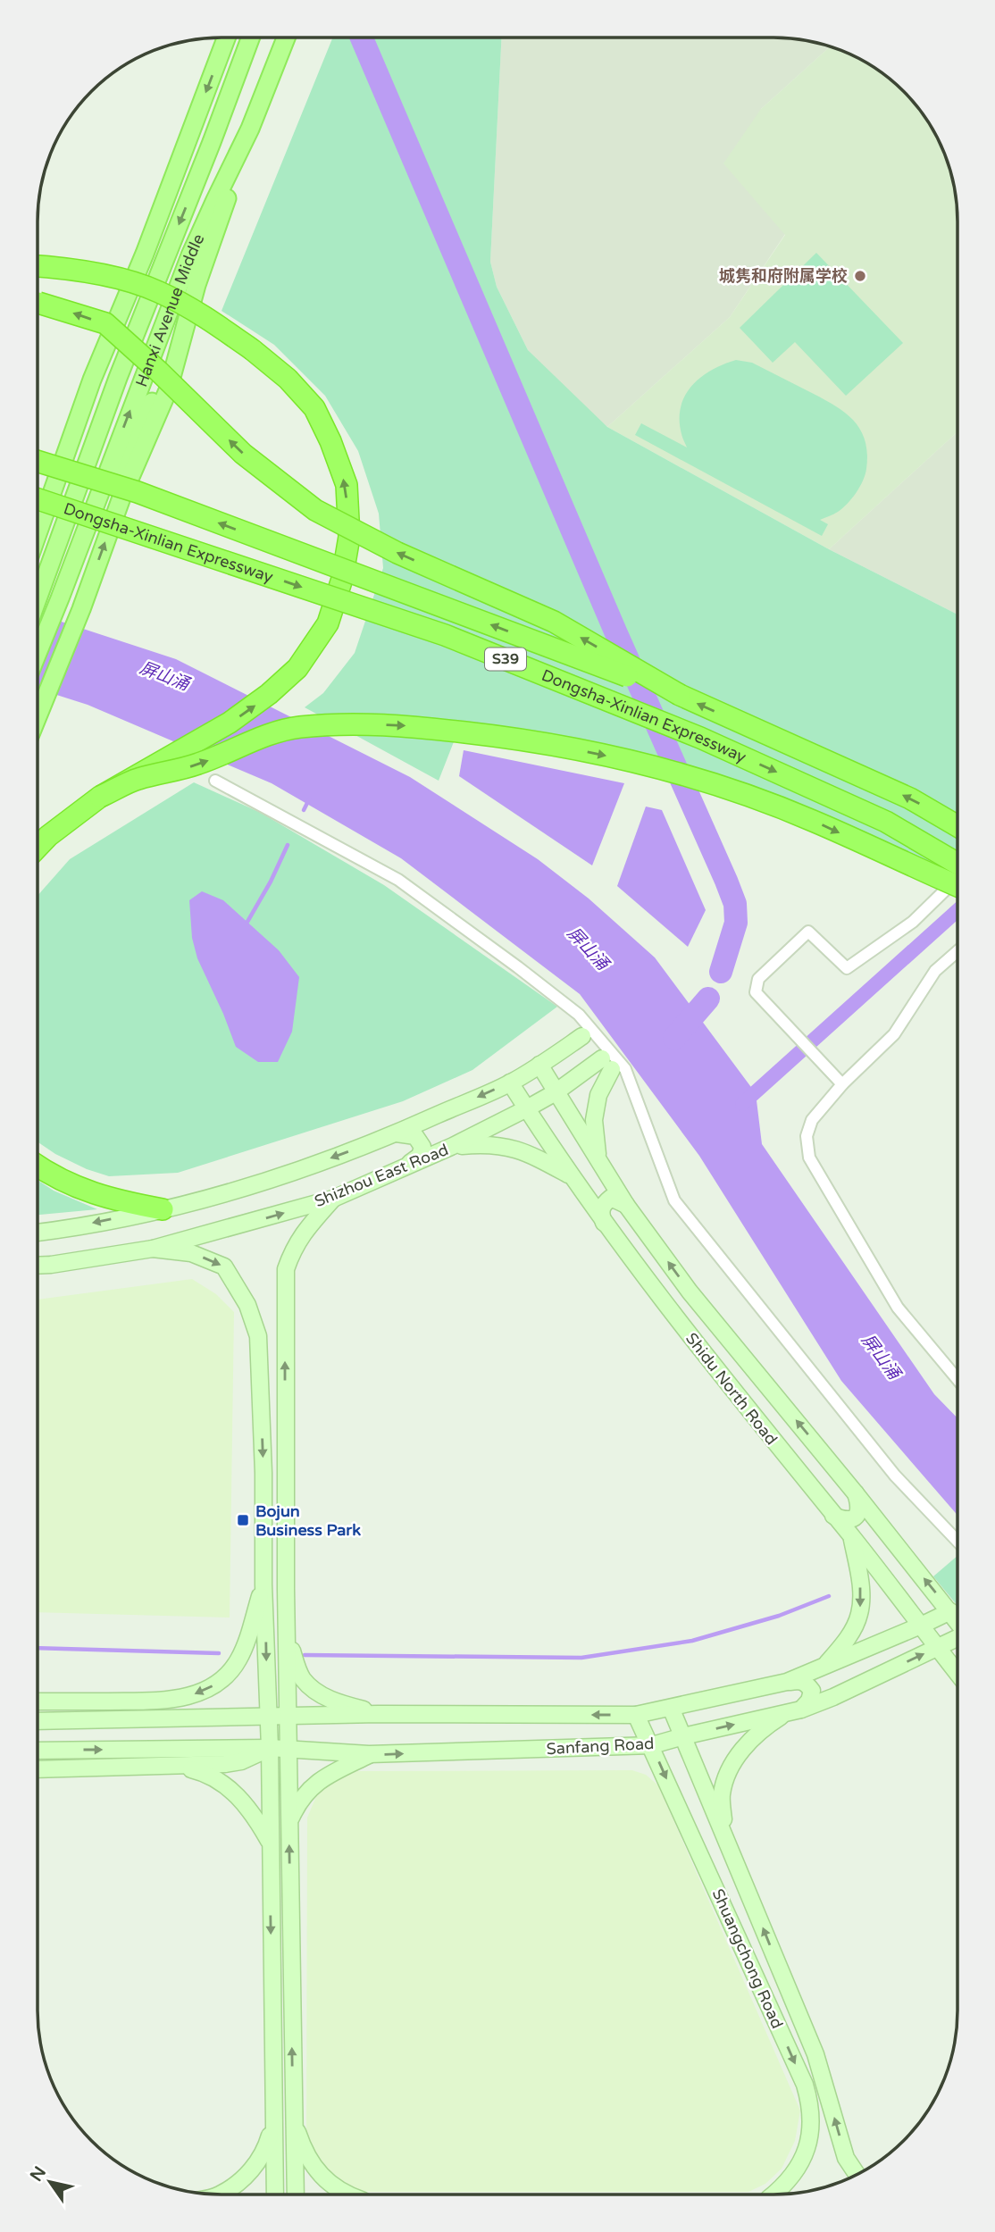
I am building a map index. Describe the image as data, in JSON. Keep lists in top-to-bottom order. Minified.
{"streets":{"highway":["Dongsha-Xinlian Expressway","S39"],"main road":["Hanxi Avenue Middle","Shizhou East Road","Shidu North Road","Sanfang Road","Shuangchong Road"]},"crossings":[["Shizhou East Road","Shidu North Road"],["Shidu North Road","Sanfang Road"],["Sanfang Road","Shuangchong Road"]],"water":["屏山涌"],"places":{"other":["城隽和府附属学校"],"transit":["Bojun Business Park"]},"north":"top left"}
